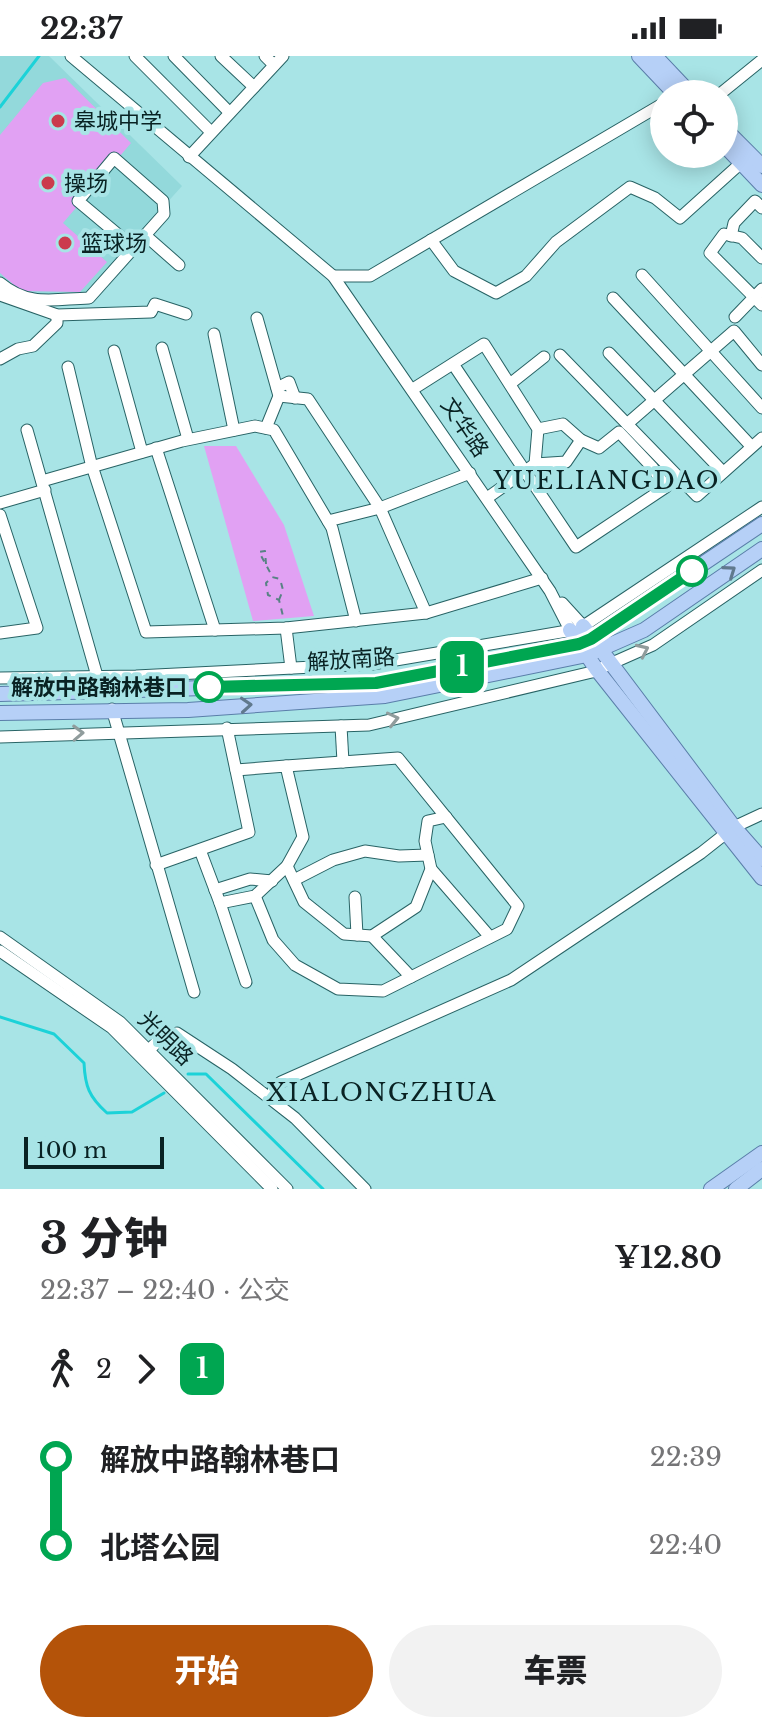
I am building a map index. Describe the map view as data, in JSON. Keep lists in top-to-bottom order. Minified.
{"streets":{"main road":["文华路","解放南路"],"street":["光明路"]},"crossings":[["文华路","解放南路"]],"districts":["YUELIANGDAO","XIALONGZHUA"],"places":["皋城中学","操场","篮球场","解放中路翰林巷口"],"lines":["bus line 1"],"scale_bar":"100 m","page":{"status":"22:37","on_map":"1","scale":"100 m","heading":["3 分钟","22:37 – 22:40 · 公交","¥12.80"],"legs":["2","1"],"list":[{"name":"解放中路翰林巷口","value":"22:39"},{"name":"北塔公园","value":"22:40"}],"buttons":["开始","车票"]}}
